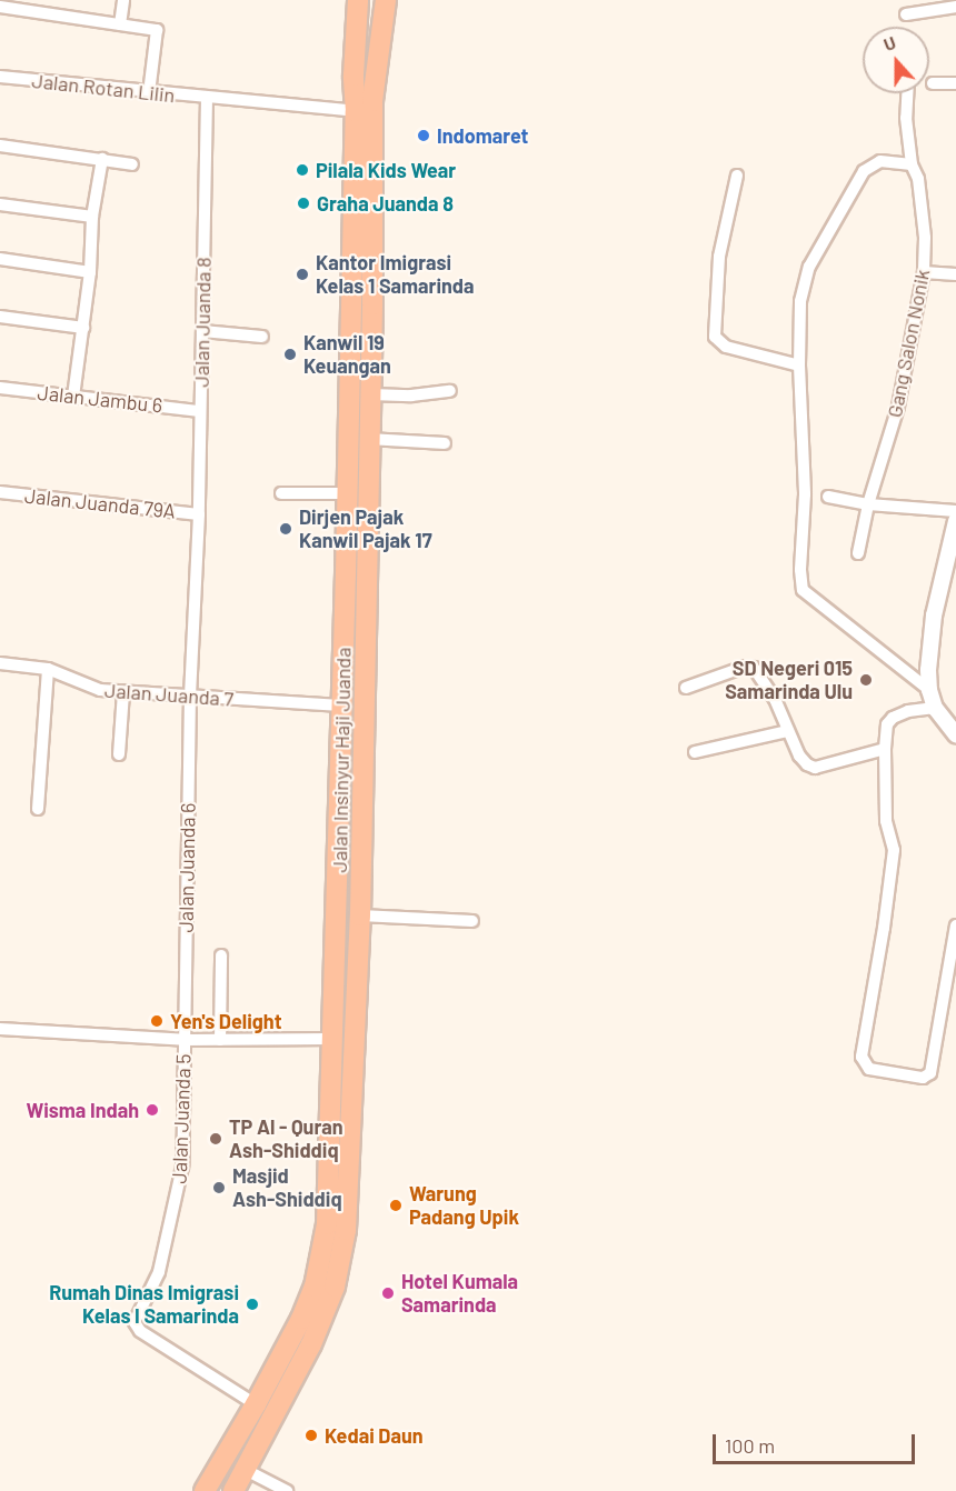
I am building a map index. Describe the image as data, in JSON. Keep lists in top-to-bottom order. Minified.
{"streets":{"highway":["Jalan Insinyur Haji Juanda"],"street":["Jalan Rotan Lilin","Jalan Juanda 8","Gang Salon Nonik","Jalan Jambu 6","Jalan Juanda 79A","Jalan Juanda 7","Jalan Juanda 6","Jalan Juanda 5"]},"crossings":[["Jalan Rotan Lilin","Jalan Juanda 8"],["Jalan Juanda 8","Jalan Jambu 6"],["Jalan Juanda 8","Jalan Juanda 79A"],["Jalan Juanda 8","Jalan Juanda 7"],["Jalan Juanda 8","Jalan Juanda 6"],["Jalan Juanda 7","Jalan Insinyur Haji Juanda"],["Jalan Juanda 7","Jalan Juanda 6"],["Jalan Insinyur Haji Juanda","Jalan Juanda 5"],["Jalan Juanda 6","Jalan Juanda 5"]],"places":["Indomaret","Pilala Kids Wear","Graha Juanda 8","Kantor Imigrasi Kelas 1 Samarinda","Kanwil 19 Keuangan","Dirjen Pajak Kanwil Pajak 17","SD Negeri 015 Samarinda Ulu","Yen's Delight","Wisma Indah","TP Al - Quran Ash-Shiddiq","Masjid Ash-Shiddiq","Warung Padang Upik","Hotel Kumala Samarinda","Rumah Dinas Imigrasi Kelas I Samarinda","Kedai Daun"],"scale_bar":"100 m","north":"top"}
